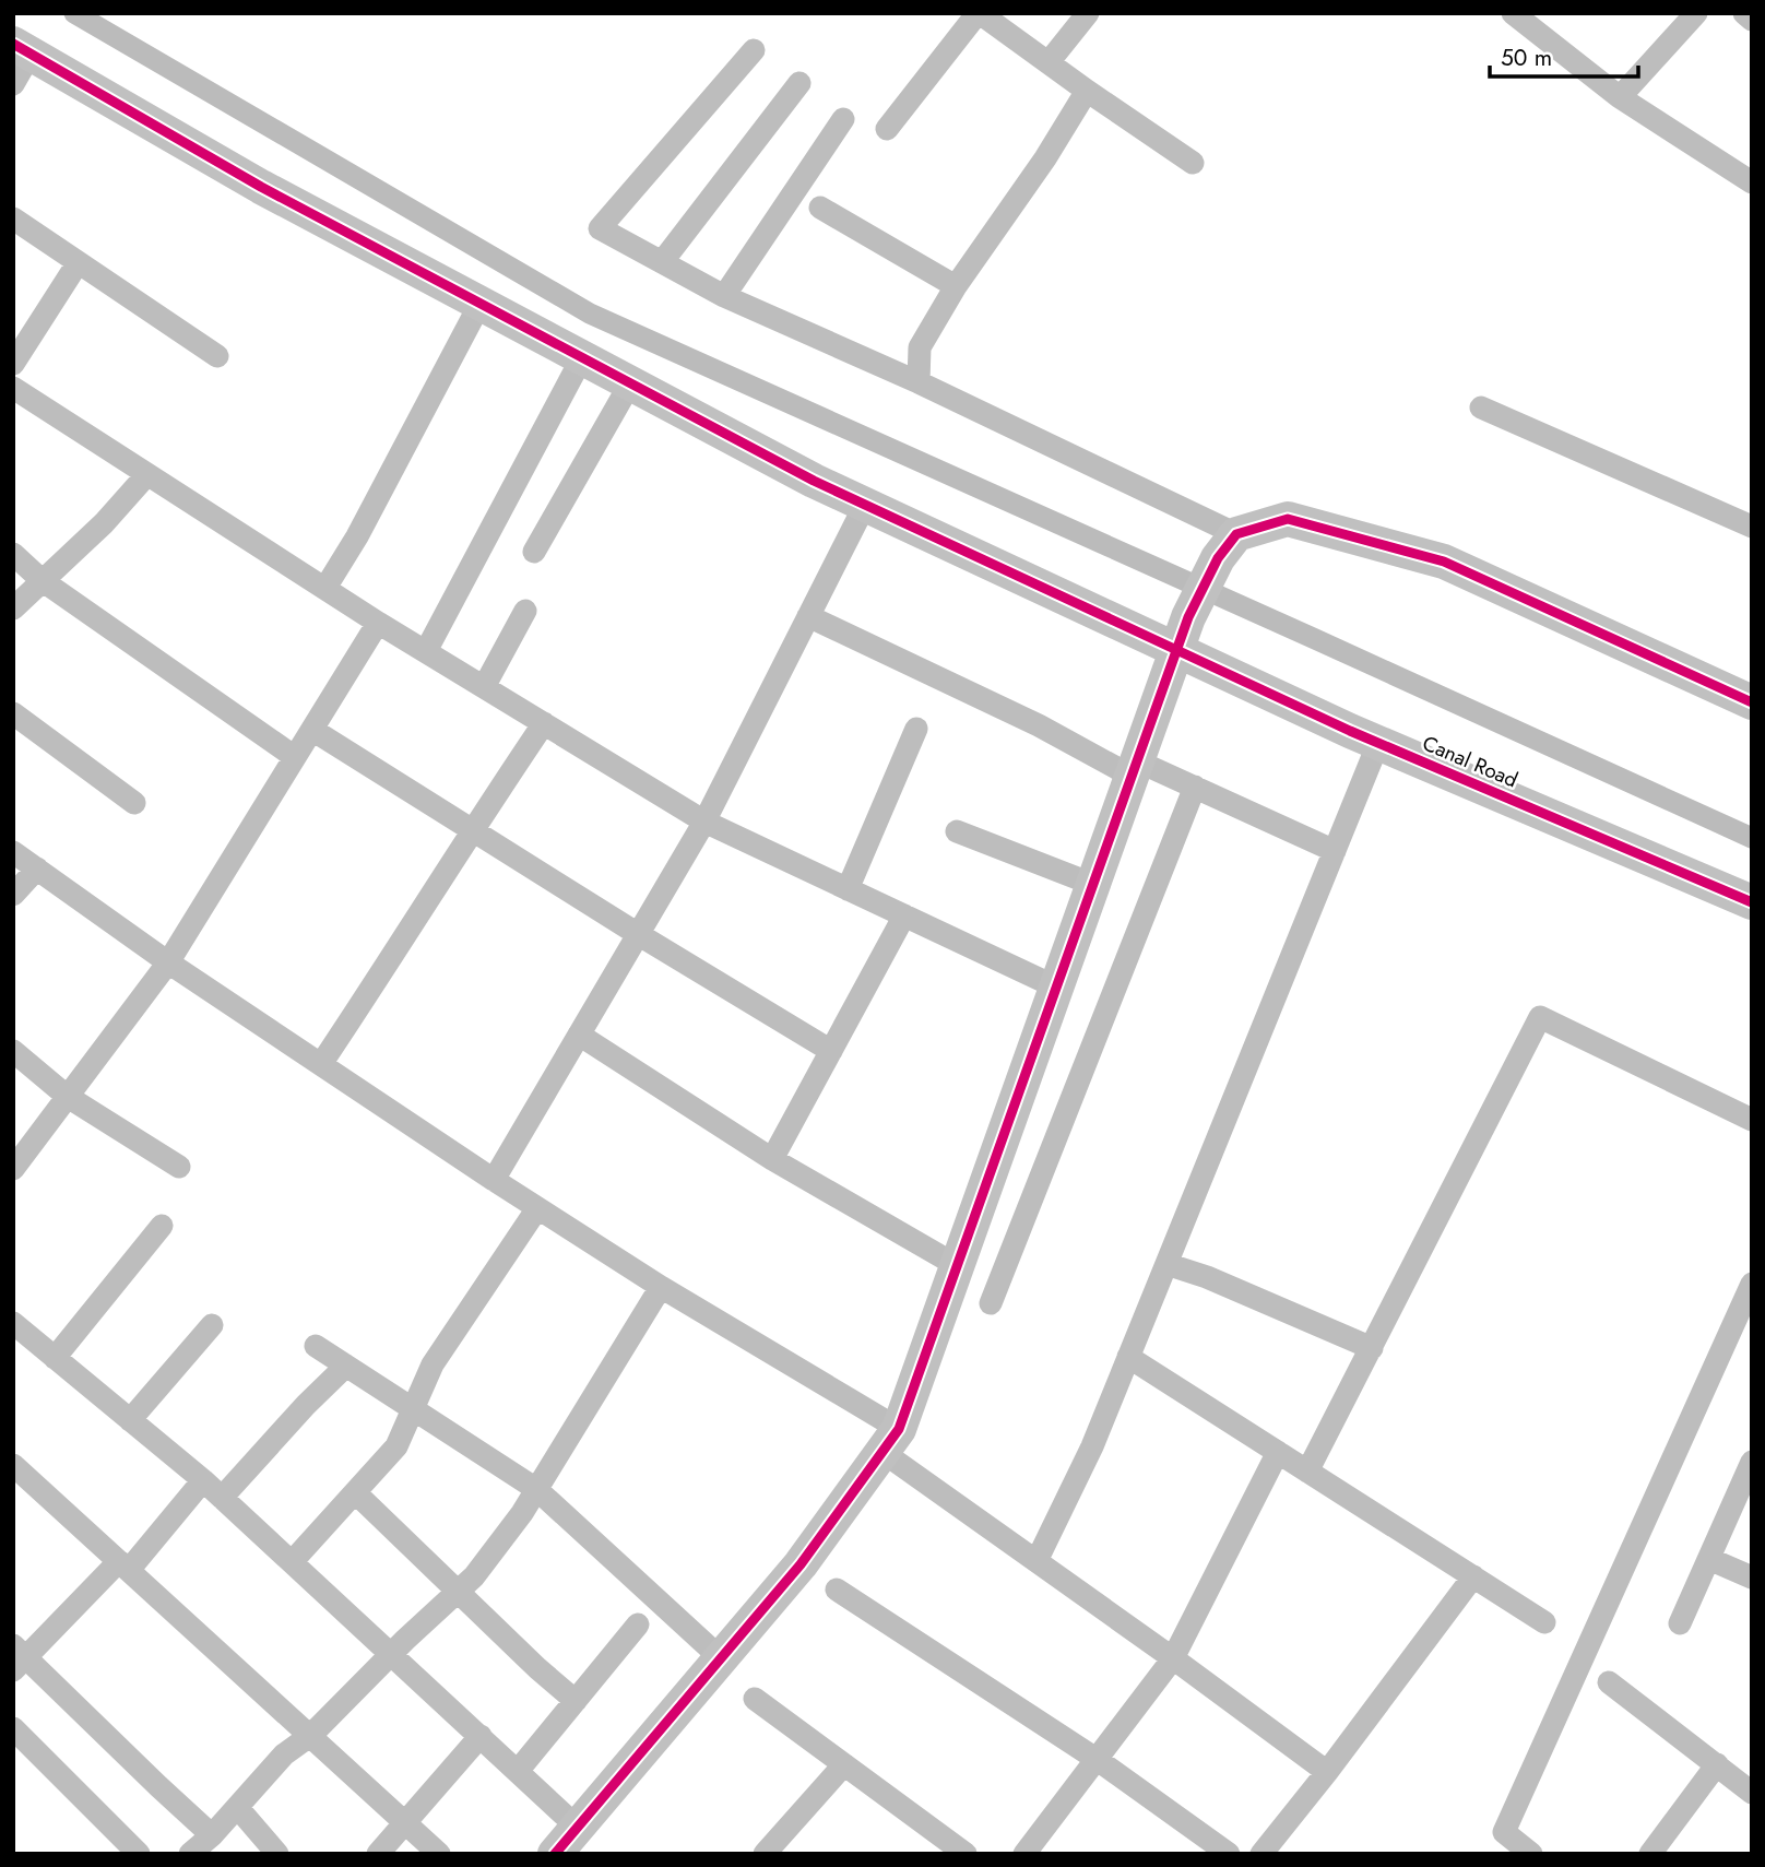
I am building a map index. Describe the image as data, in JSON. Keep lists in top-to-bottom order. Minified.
{"streets":{"street":["Canal Road"]},"scale_bar":"50 m"}
